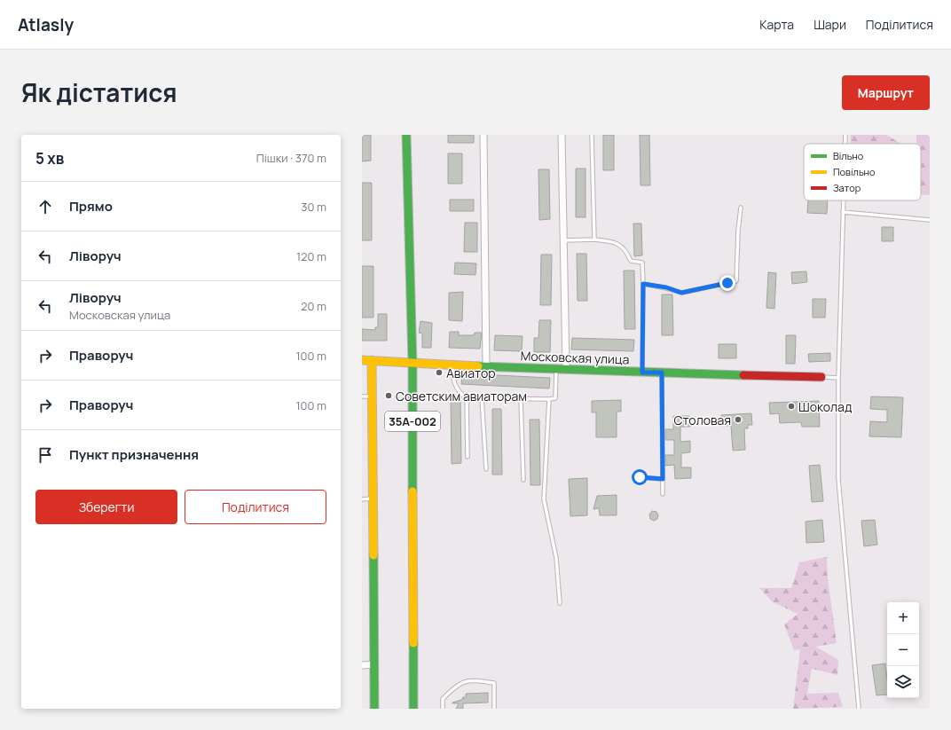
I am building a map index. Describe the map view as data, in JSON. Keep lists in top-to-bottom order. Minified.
{"streets":{"main road":["Московская улица","35А-002"]},"crossings":[["Московская улица","35А-002"]],"places":["Авиатор","Советским авиаторам","Шоколад","Столовая"],"legend":["Вільно","Повільно","Затор"],"page":{"header":"Atlasly","nav":["Карта","Шари","Поділитися"],"title":"Як дістатися","buttons":["Маршрут",["Зберегти","Поділитися"]],"heading":["5 хв","Пішки · 370 m"],"list":[["Прямо","30 m"],["Ліворуч","120 m"],["Ліворуч","Московская улица","20 m"],["Праворуч","100 m"],["Праворуч","100 m"],"Пункт призначення"],"map_buttons":["+","−"]}}
